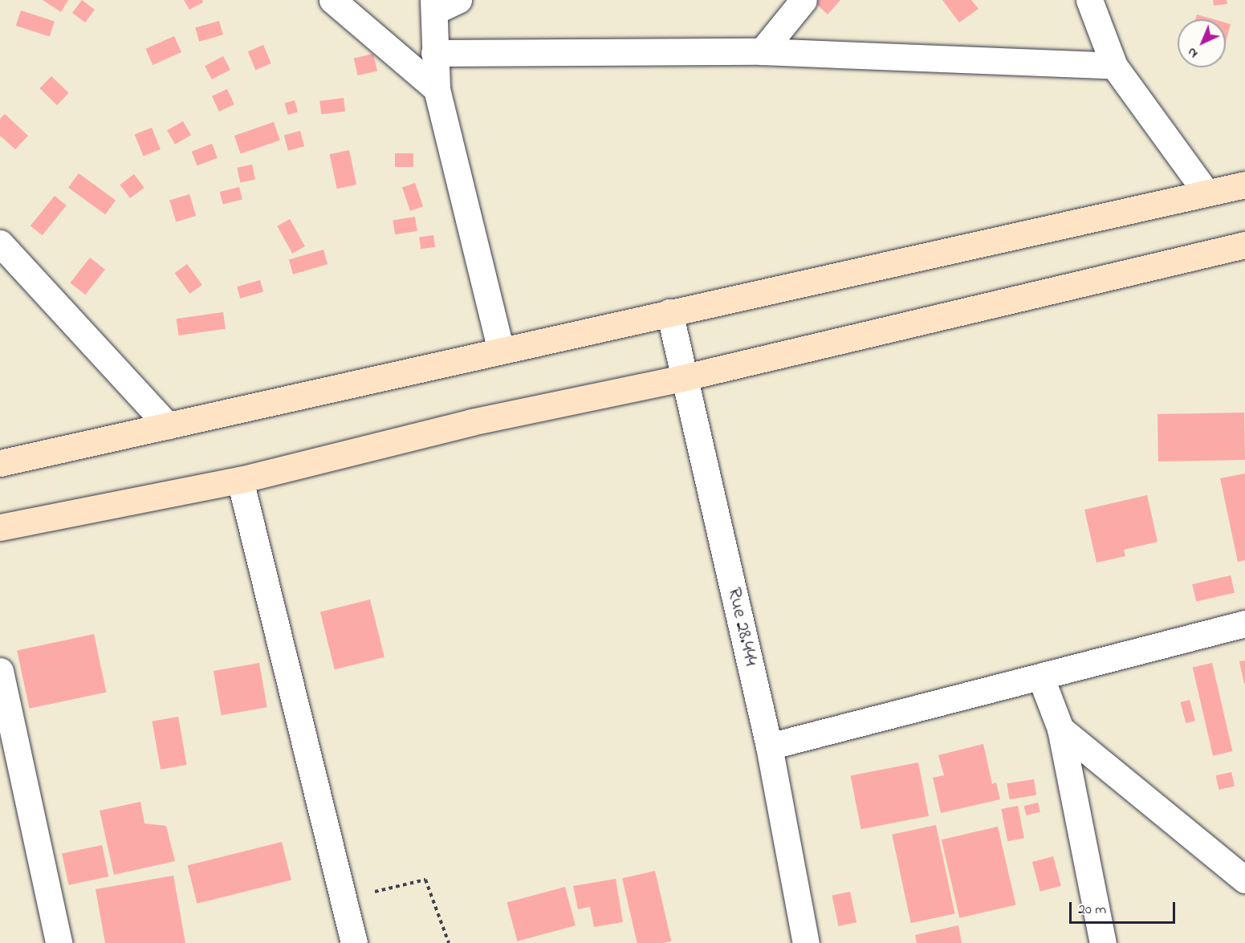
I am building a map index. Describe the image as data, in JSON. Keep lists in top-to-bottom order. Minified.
{"streets":{"street":["Rue 28.444"]},"scale_bar":"20 m","north":"bottom left"}
